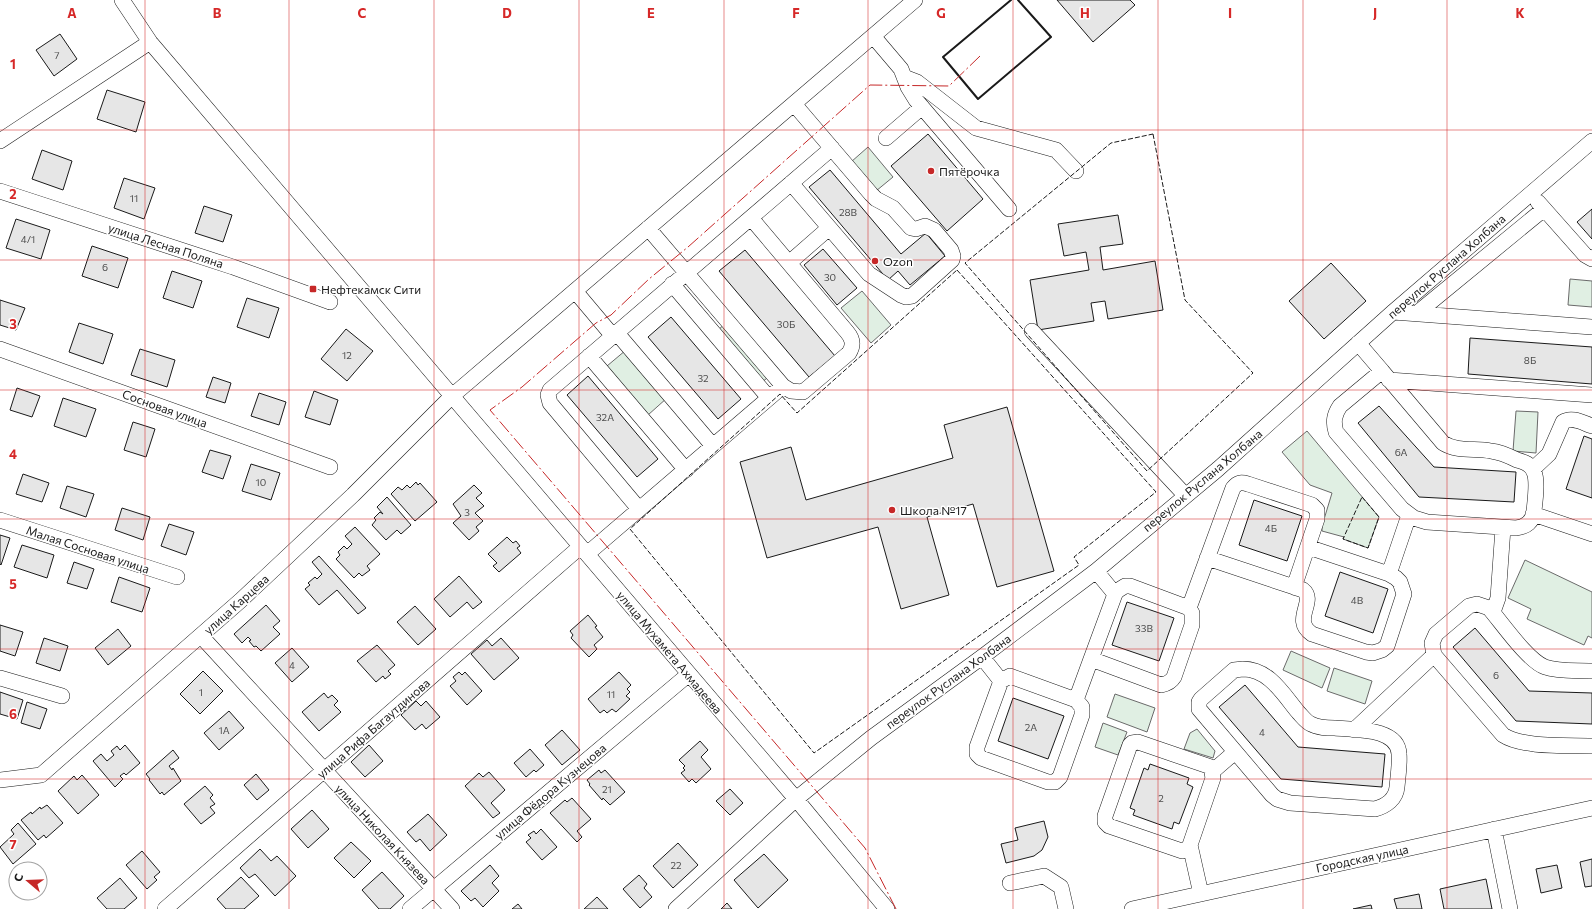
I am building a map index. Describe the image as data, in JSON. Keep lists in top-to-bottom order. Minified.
{"streets":{"street":["улица Лесная Поляна","переулок Руслана Холбана","Сосновая улица","Малая Сосновая улица","улица Карцева","улица Мухамета Ахмадеева","улица Рифа Багаутдинова","улица Фёдора Кузнецова","улица Николая Князева","Городская улица"]},"crossings":[["переулок Руслана Холбана","улица Мухамета Ахмадеева"],["улица Карцева","улица Мухамета Ахмадеева"],["улица Карцева","улица Николая Князева"],["улица Мухамета Ахмадеева","улица Рифа Багаутдинова"],["улица Мухамета Ахмадеева","улица Фёдора Кузнецова"],["улица Рифа Багаутдинова","улица Николая Князева"],["улица Фёдора Кузнецова","улица Николая Князева"]],"places":{"other":["Пятёрочка","Ozon","Школа №17"],"transit":["Нефтекамск Сити"]},"house_numbers":["7","11","28В","4/1","6","30","30Б","12","8Б","32","32А","6А","10","3","4Б","4В","33В","4","6","1","11","2А","1А","4","21","2","22"],"north":"left","grid":{"columns":["A","B","C","D","E","F","G","H","I","J","K"],"rows":["1","2","3","4","5","6","7"]}}
